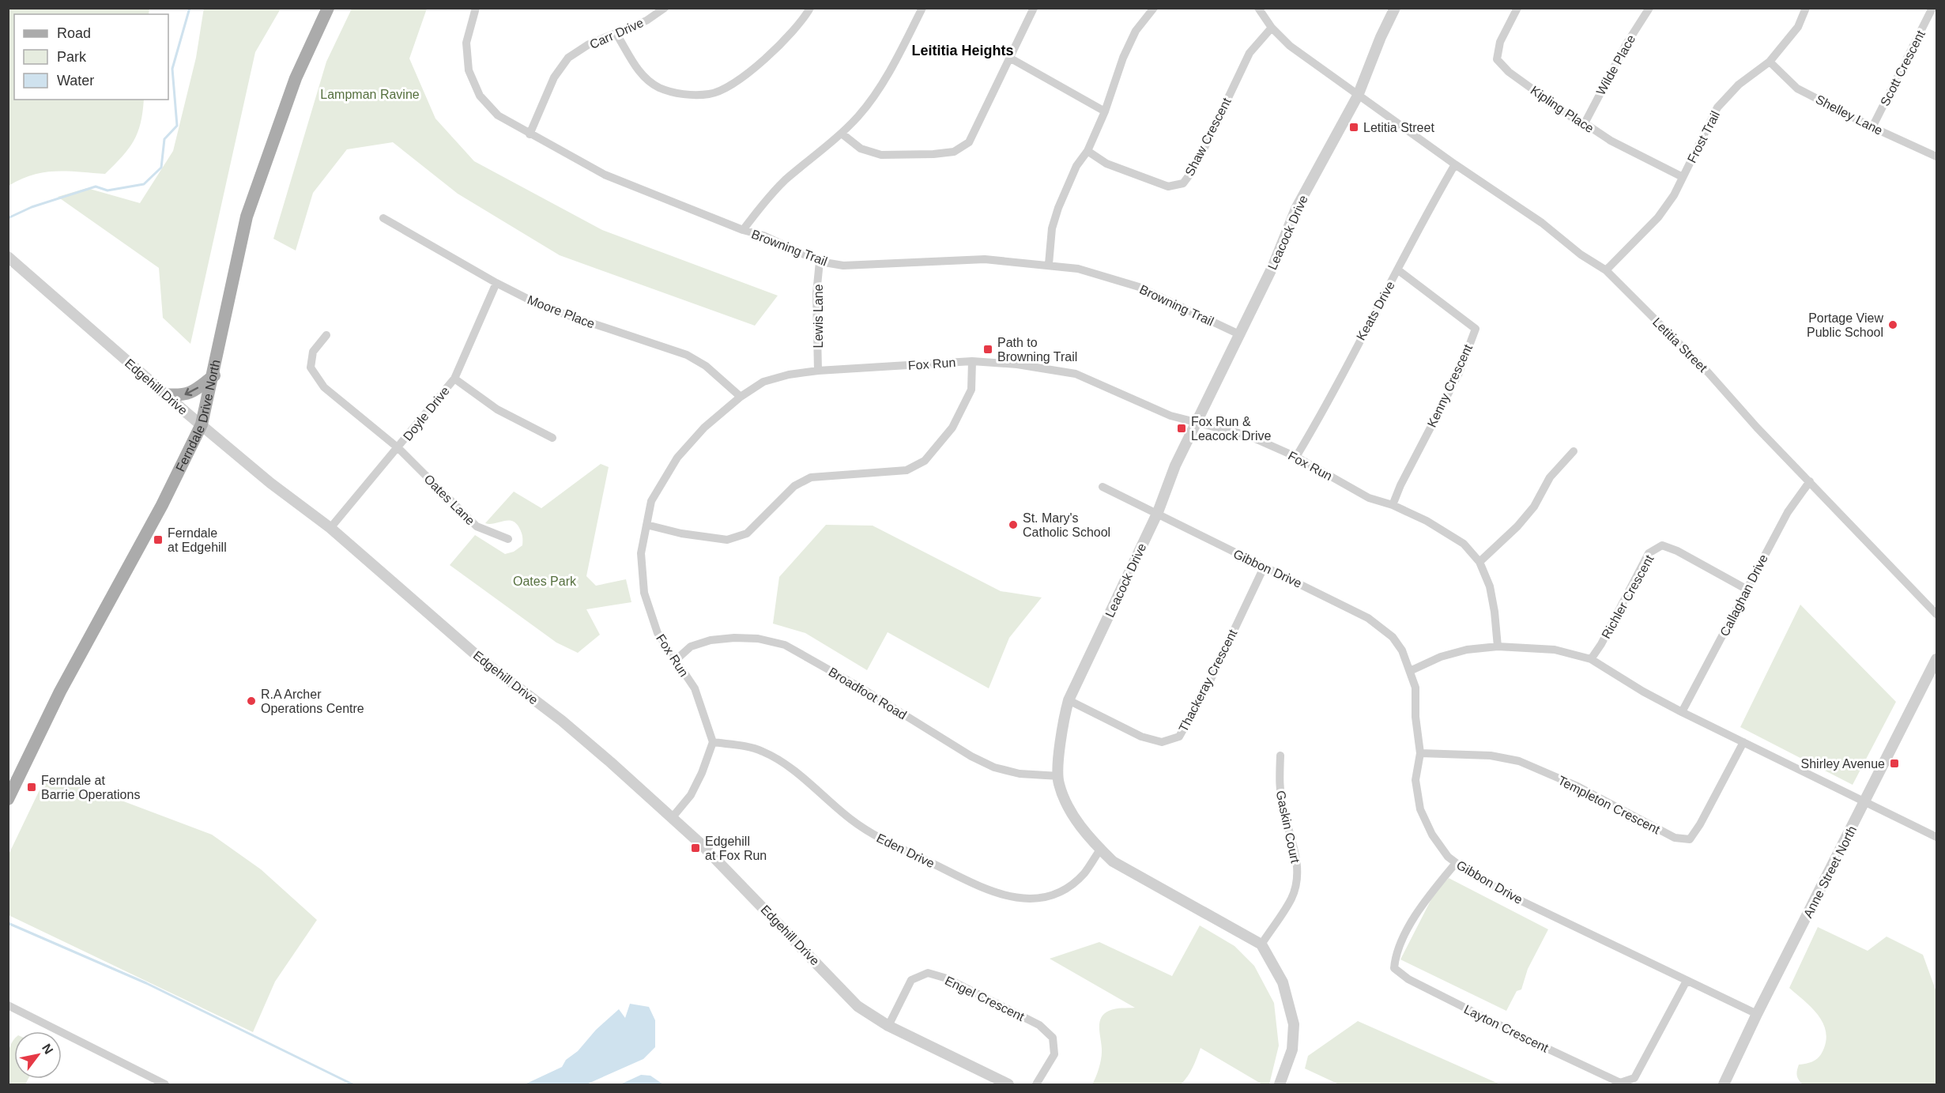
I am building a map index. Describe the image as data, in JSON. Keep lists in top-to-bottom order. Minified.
{"streets":{"main road":["Ferndale Drive North"],"street":["Carr Drive","Wilde Place","Scott Crescent","Kipling Place","Shelley Lane","Shaw Crescent","Frost Trail","Leacock Drive","Browning Trail","Keats Drive","Moore Place","Lewis Lane","Letitia Street","Fox Run","Kenny Crescent","Edgehill Drive","Doyle Drive","Oates Lane","Gibbon Drive","Callaghan Drive","Richler Crescent","Thackeray Crescent","Broadfoot Road","Templeton Crescent","Gaskin Court","Eden Drive","Anne Street North","Engel Crescent","Layton Crescent"]},"crossings":[["Carr Drive","Browning Trail"],["Wilde Place","Kipling Place"],["Scott Crescent","Shelley Lane"],["Kipling Place","Frost Trail"],["Shelley Lane","Frost Trail"],["Shaw Crescent","Letitia Street"],["Frost Trail","Letitia Street"],["Leacock Drive","Browning Trail"],["Leacock Drive","Letitia Street"],["Leacock Drive","Fox Run"],["Leacock Drive","Gibbon Drive"],["Leacock Drive","Thackeray Crescent"],["Leacock Drive","Broadfoot Road"],["Leacock Drive","Gaskin Court"],["Leacock Drive","Eden Drive"],["Browning Trail","Lewis Lane"],["Keats Drive","Letitia Street"],["Keats Drive","Fox Run"],["Keats Drive","Kenny Crescent"],["Moore Place","Fox Run"],["Moore Place","Doyle Drive"],["Lewis Lane","Fox Run"],["Letitia Street","Callaghan Drive"],["Fox Run","Kenny Crescent"],["Fox Run","Broadfoot Road"],["Fox Run","Eden Drive"],["Edgehill Drive","Doyle Drive"],["Edgehill Drive","Ferndale Drive North"],["Edgehill Drive","Engel Crescent"],["Doyle Drive","Oates Lane"],["Gibbon Drive","Thackeray Crescent"],["Gibbon Drive","Templeton Crescent"],["Gibbon Drive","Anne Street North"],["Gibbon Drive","Layton Crescent"],["Callaghan Drive","Richler Crescent"]],"districts":["Leititia Heights"],"parks":["Lampman Ravine","Oates Park"],"places":{"transit":["Letitia Street","Path to Browning Trail","Fox Run & Leacock Drive","Ferndale at Edgehill","Shirley Avenue","Ferndale at Barrie Operations","Edgehill at Fox Run"],"other":["Portage View Public School","St. Mary's Catholic School","R.A Archer Operations Centre"]},"legend":["Road","Park","Water"],"north":"top right"}
